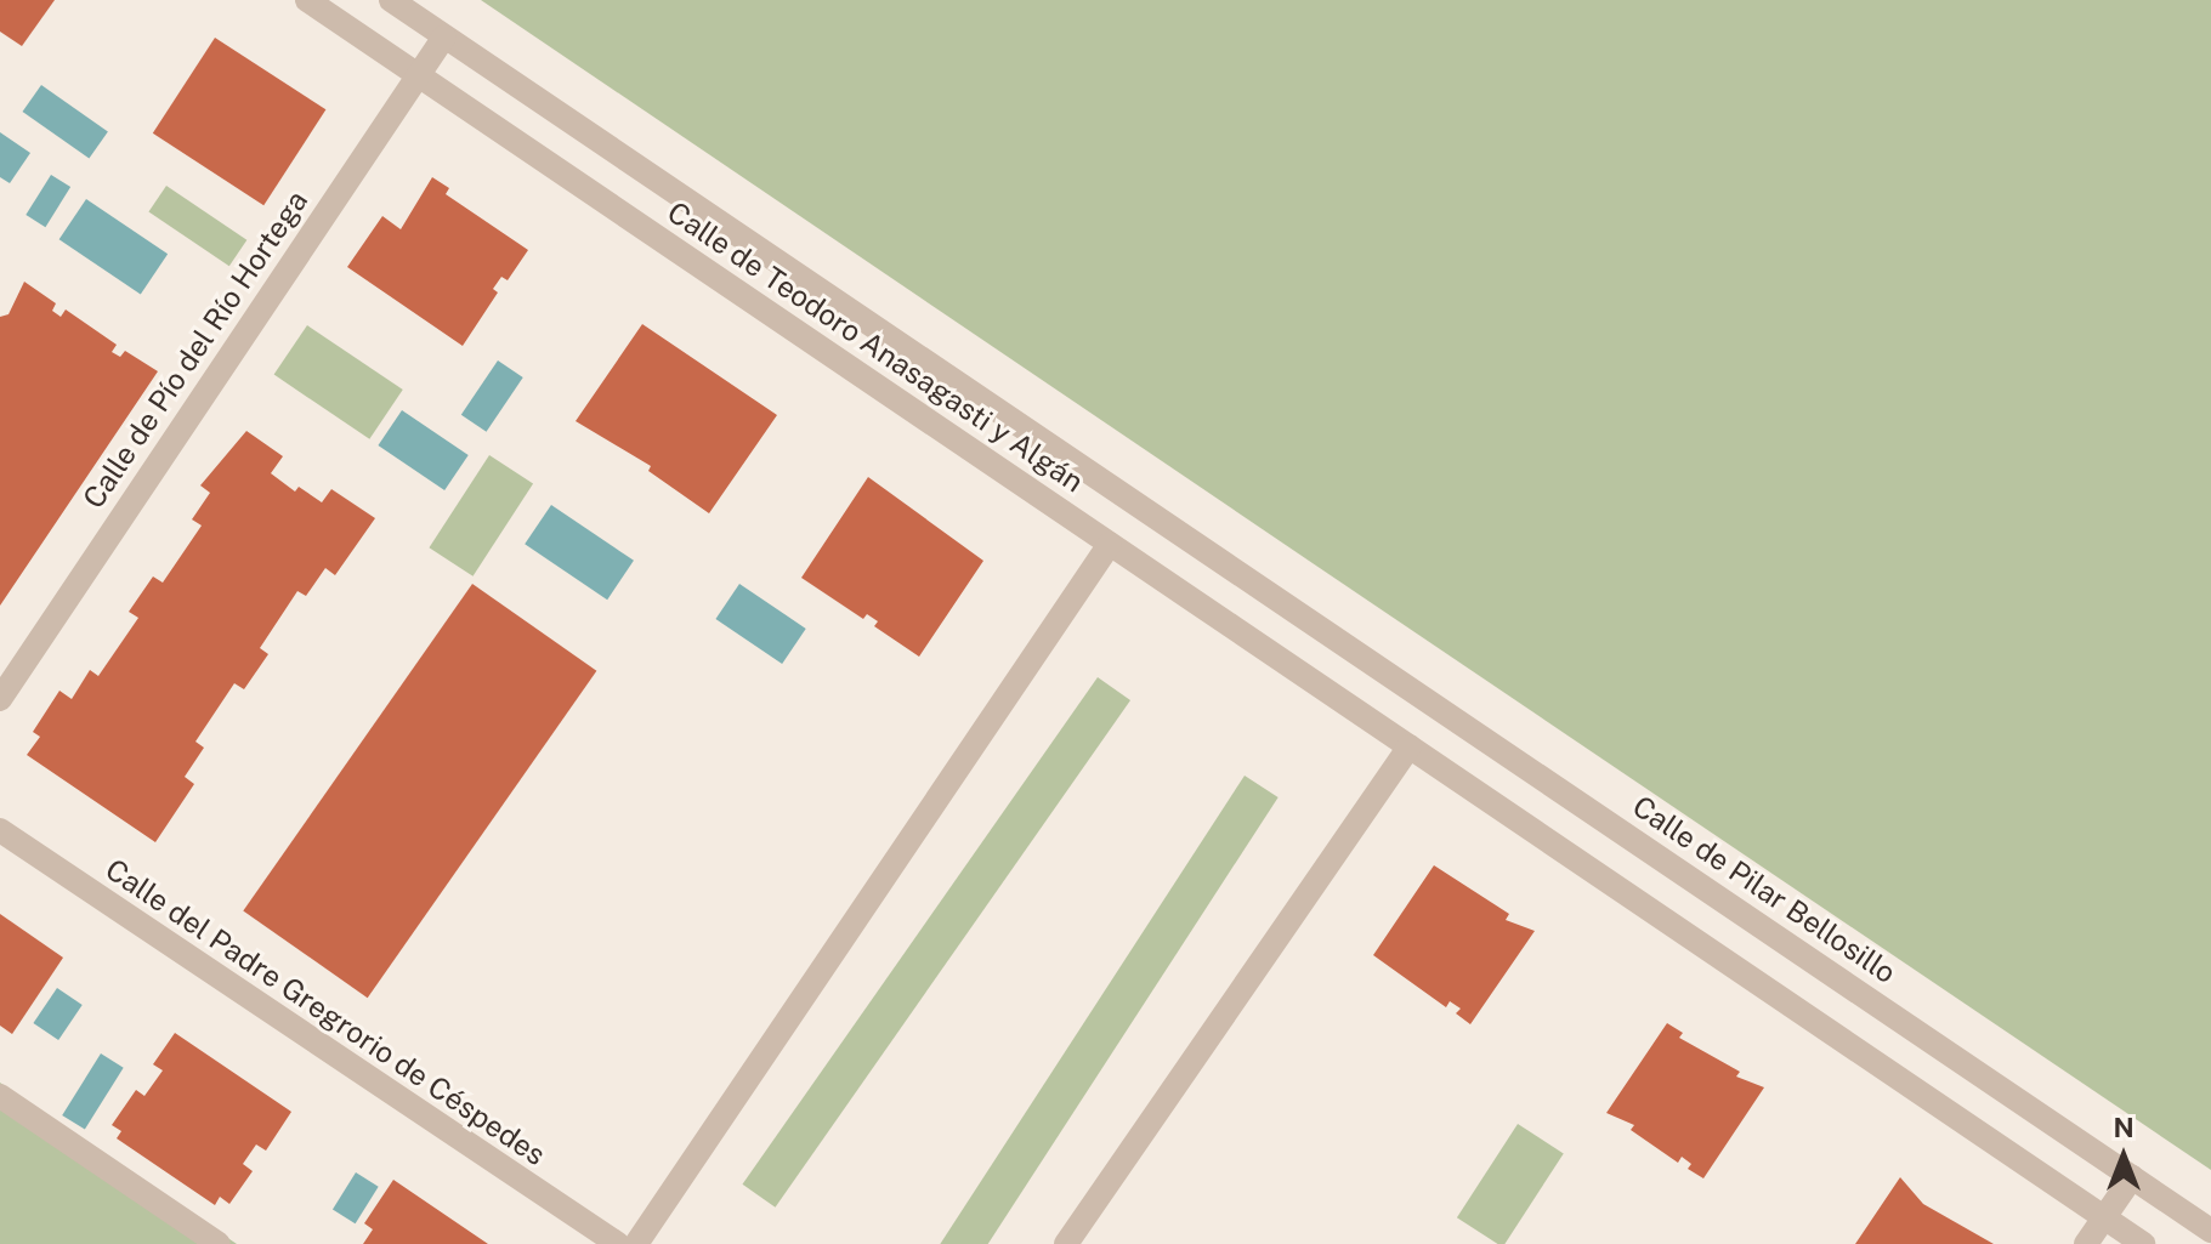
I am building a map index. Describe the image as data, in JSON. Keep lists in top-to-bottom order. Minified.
{"streets":{"street":["Calle de Teodoro Anasagasti y Algán","Calle de Pío del Río Hortega","Calle de Pilar Bellosillo","Calle del Padre Gregrorio de Céspedes"]},"crossings":[["Calle de Teodoro Anasagasti y Algán","Calle de Pío del Río Hortega"],["Calle de Teodoro Anasagasti y Algán","Calle de Pilar Bellosillo"]],"north":"top"}
